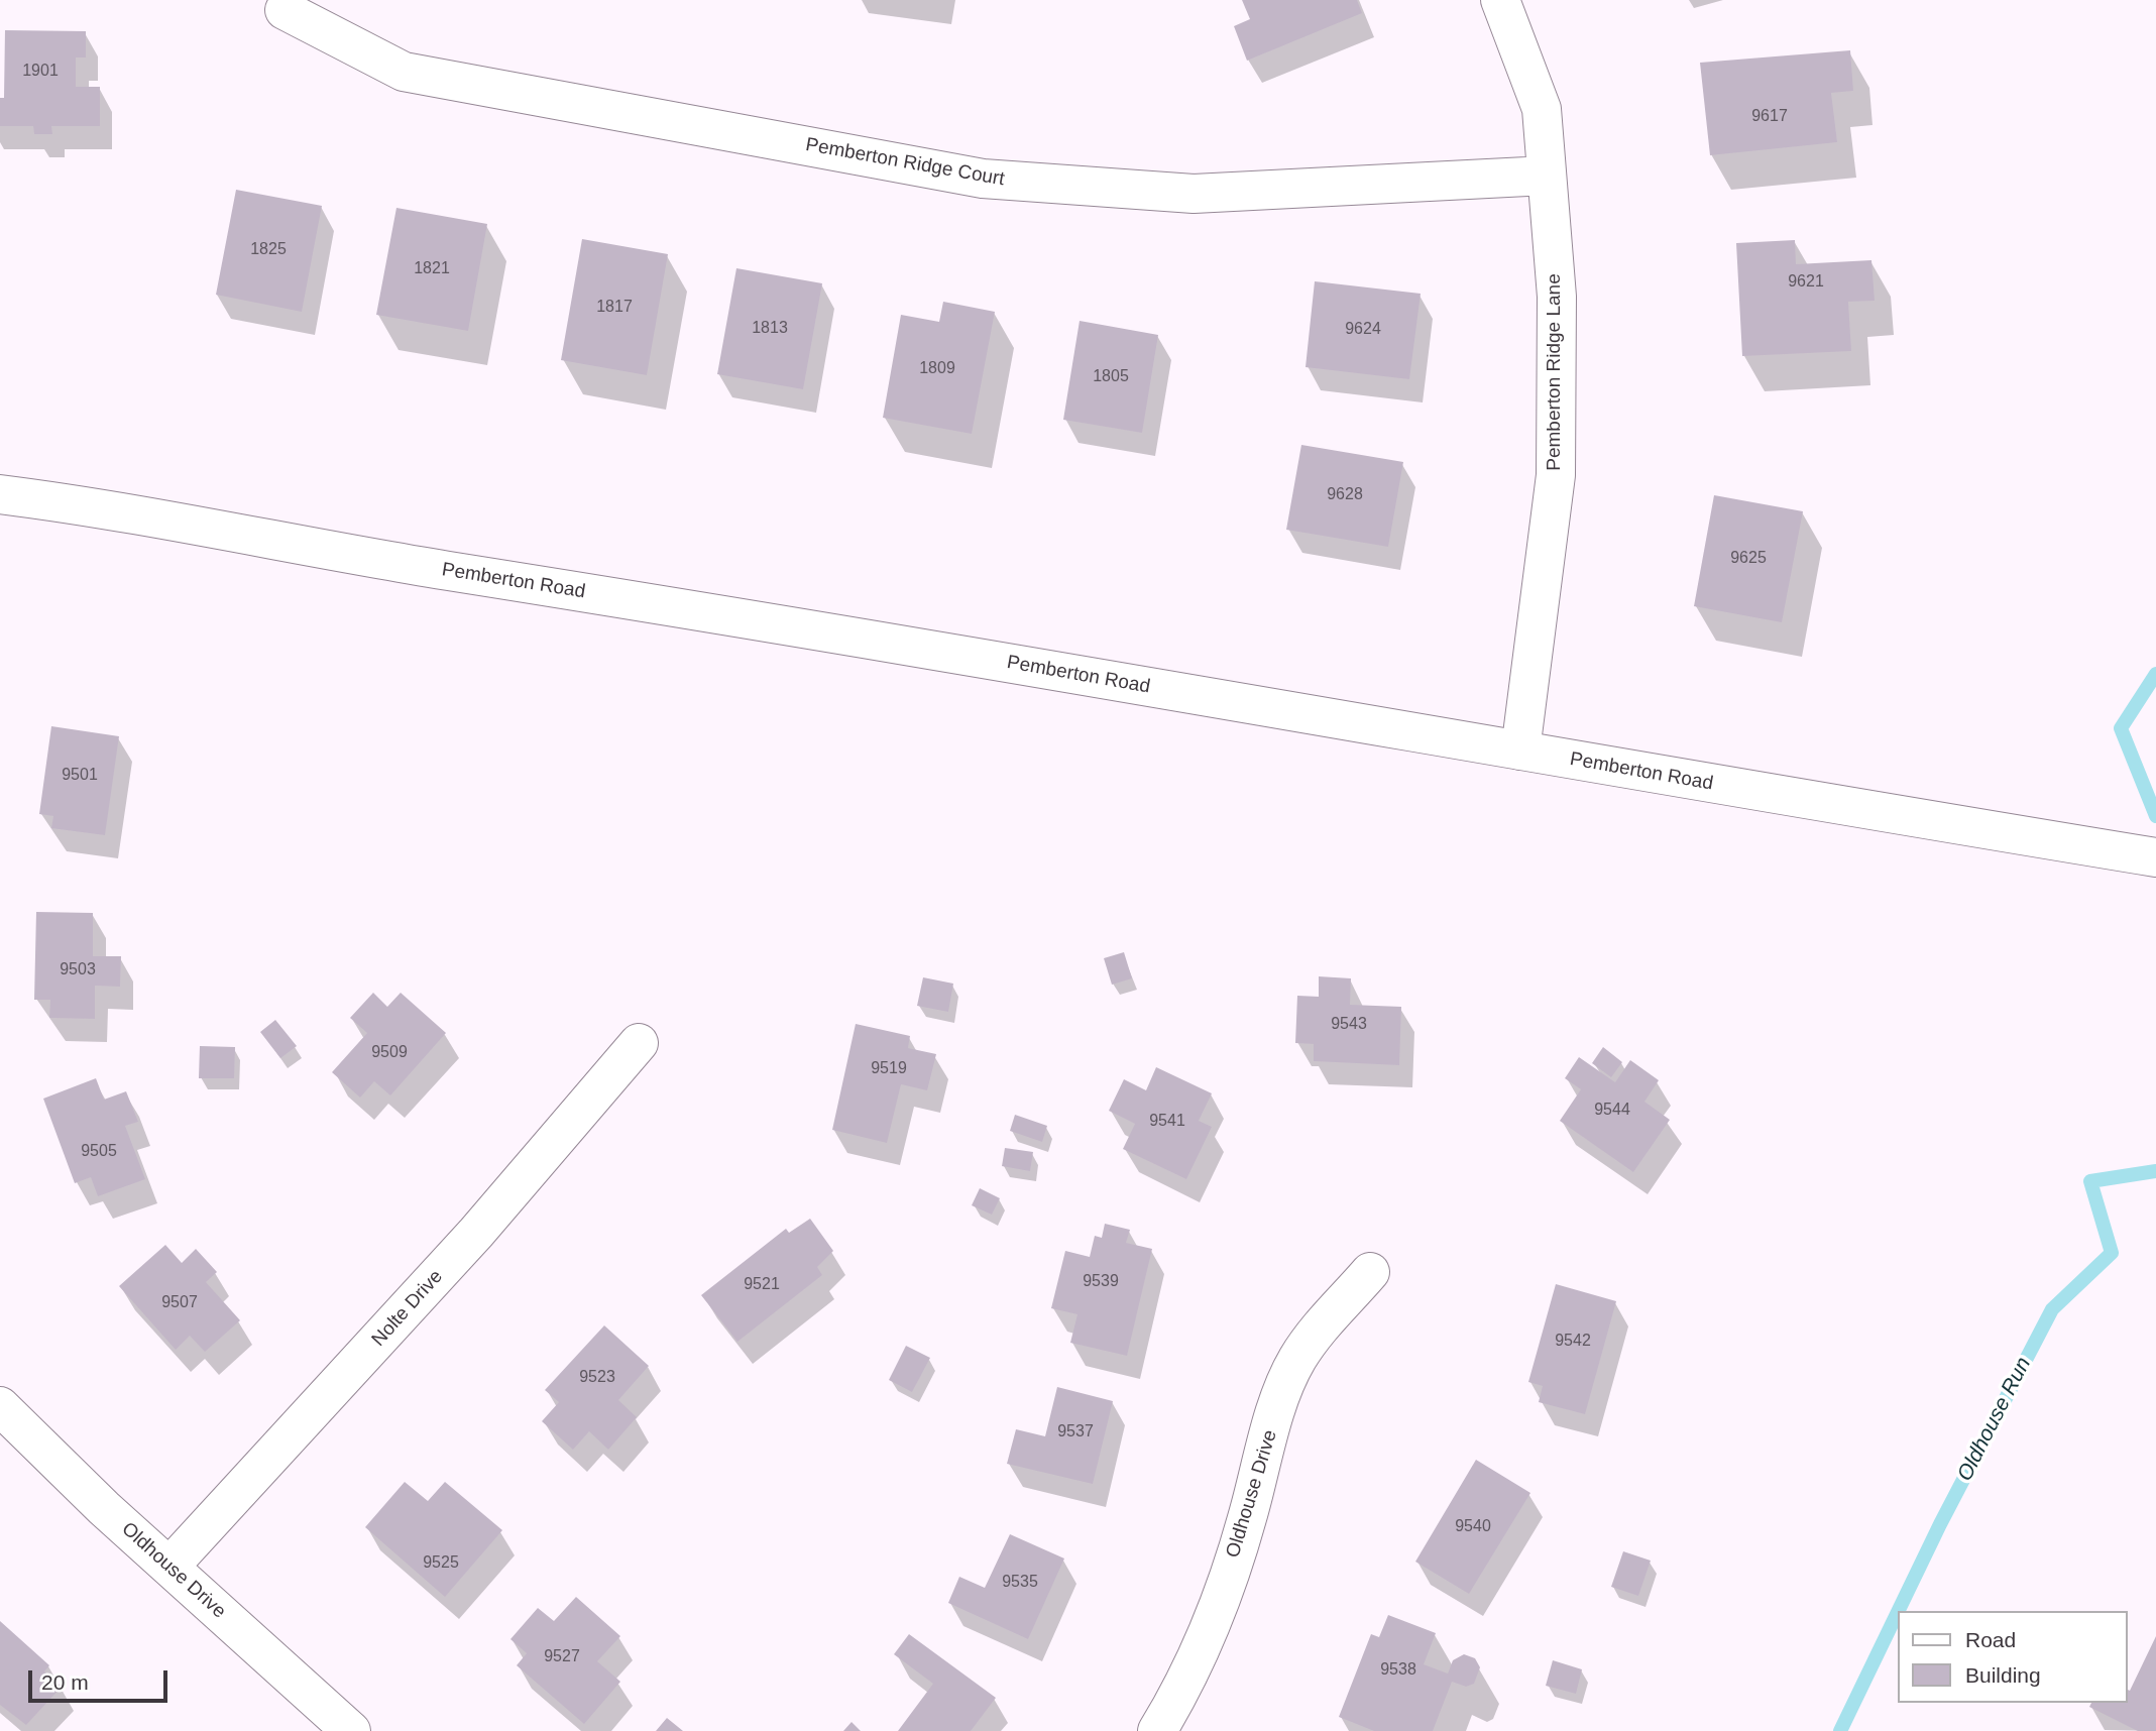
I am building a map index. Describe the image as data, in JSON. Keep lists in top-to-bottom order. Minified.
{"streets":{"street":["Pemberton Ridge Court","Pemberton Ridge Lane","Pemberton Road","Nolte Drive","Oldhouse Drive"]},"crossings":[["Pemberton Ridge Court","Pemberton Ridge Lane"],["Pemberton Ridge Lane","Pemberton Road"],["Nolte Drive","Oldhouse Drive"]],"water":["Oldhouse Run"],"house_numbers":["1901","9617","1825","1821","9621","1817","1813","9624","1809","1805","9628","9625","9501","9503","9543","9509","9519","9544","9541","9505","9539","9521","9507","9542","9523","9537","9540","9525","9535","9527","9538"],"legend":["Road","Building"],"scale_bar":"20 m"}
